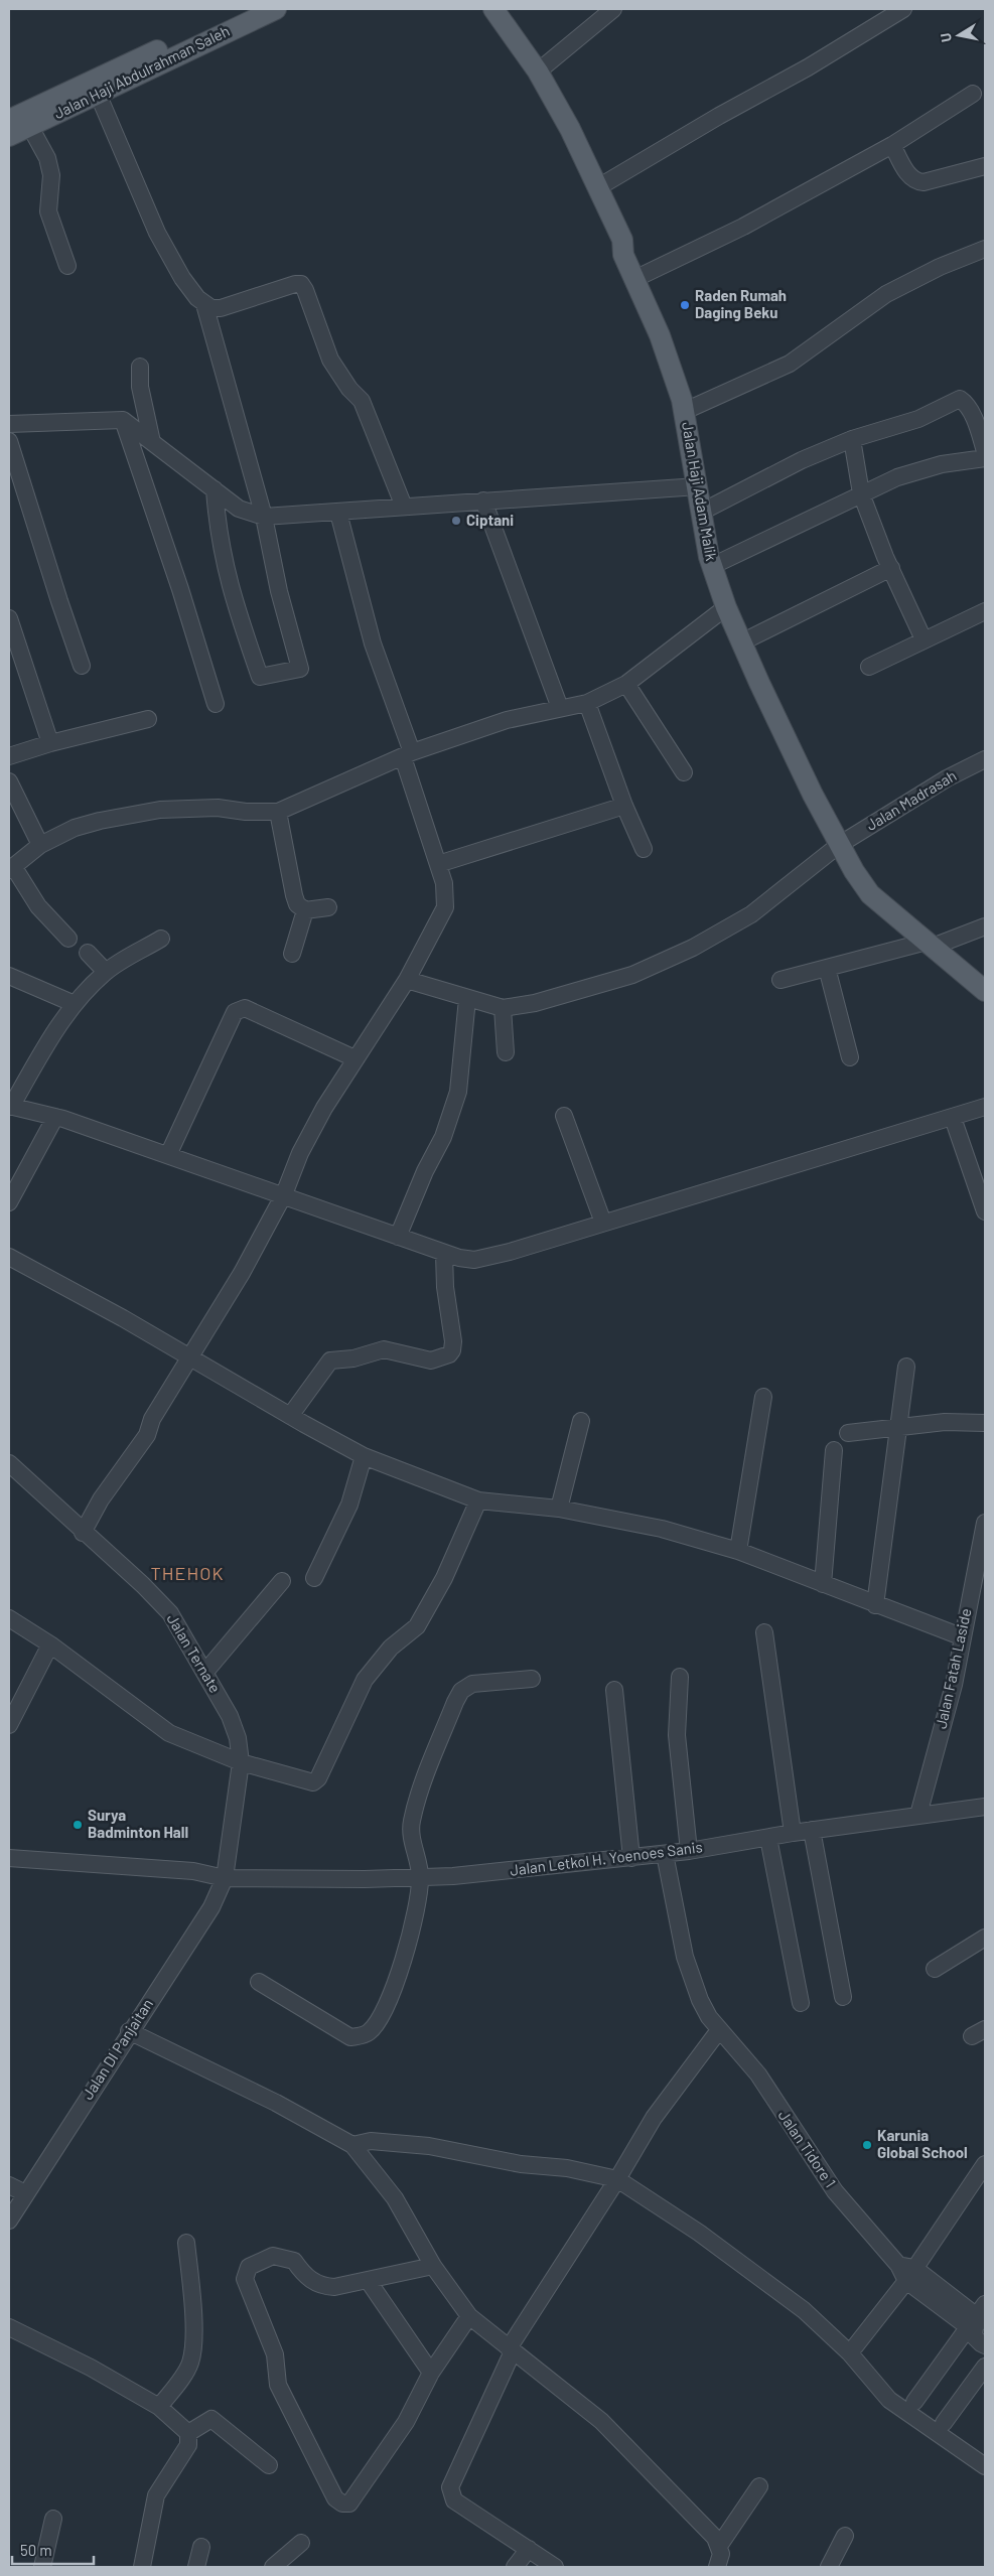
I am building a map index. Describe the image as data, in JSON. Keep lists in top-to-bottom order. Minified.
{"streets":{"main road":["Jalan Haji Abdulrahman Saleh","Jalan Haji Adam Malik"],"street":["Jalan Madrasah","Jalan Ternate","Jalan Fatah Laside","Jalan Letkol H. Yoenoes Sanis","Jalan DI Panjaitan","Jalan Tidore 1"]},"crossings":[["Jalan Haji Adam Malik","Jalan Madrasah"],["Jalan Ternate","Jalan Letkol H. Yoenoes Sanis"],["Jalan Ternate","Jalan DI Panjaitan"],["Jalan Fatah Laside","Jalan Letkol H. Yoenoes Sanis"],["Jalan Letkol H. Yoenoes Sanis","Jalan DI Panjaitan"],["Jalan Letkol H. Yoenoes Sanis","Jalan Tidore 1"]],"districts":["THEHOK"],"places":["Raden Rumah Daging Beku","Ciptani","Surya Badminton Hall","Karunia Global School"],"scale_bar":"50 m","north":"left"}
